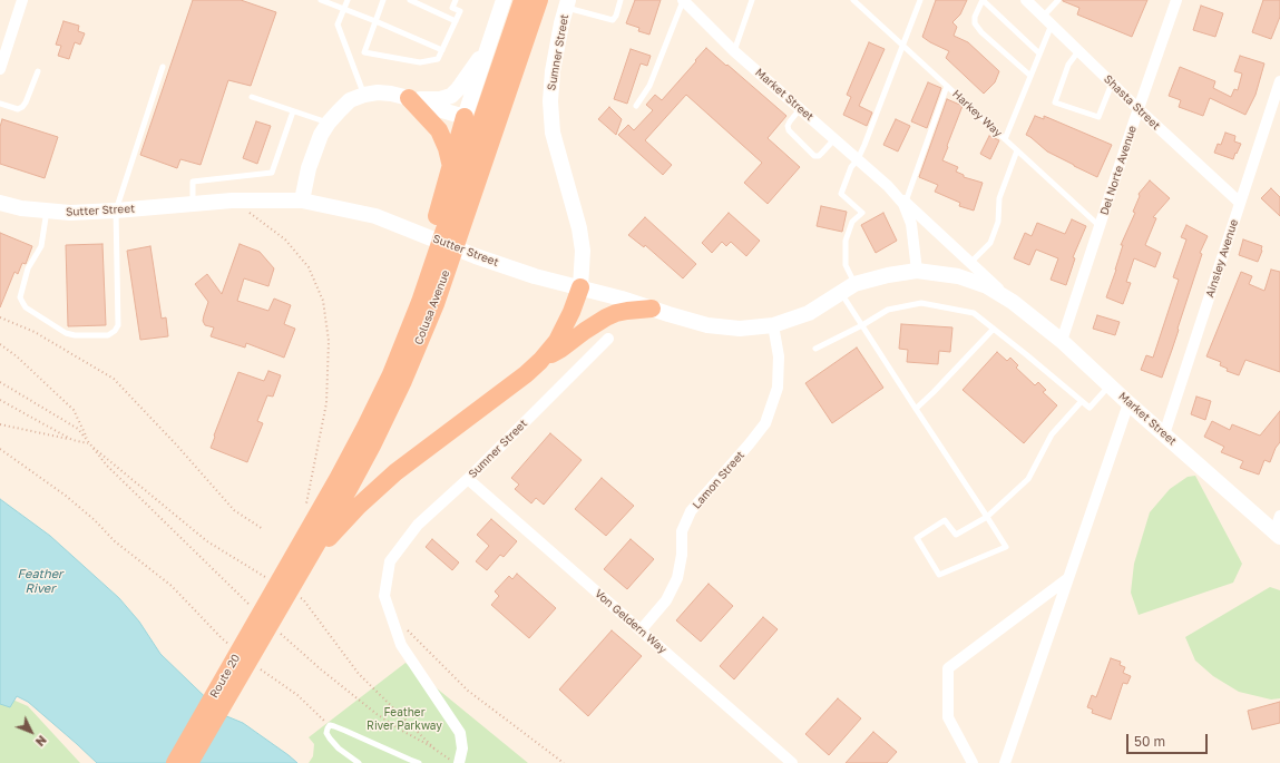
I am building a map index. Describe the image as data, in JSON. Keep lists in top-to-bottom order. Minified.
{"streets":{"highway":["Colusa Avenue","Route 20"],"main road":["Sumner Street","Market Street","Sutter Street"],"street":["Shasta Street","Del Norte Avenue","Ainsley Avenue","Lamon Street","Von Geldern Way"],"lane":["Harkey Way"]},"crossings":[["Sumner Street","Sutter Street"],["Sumner Street","Von Geldern Way"],["Market Street","Del Norte Avenue"],["Market Street","Sutter Street"],["Market Street","Ainsley Avenue"],["Shasta Street","Del Norte Avenue"],["Shasta Street","Ainsley Avenue"],["Harkey Way","Del Norte Avenue"],["Sutter Street","Lamon Street"],["Colusa Avenue","Route 20"],["Lamon Street","Von Geldern Way"]],"water":["Feather River"],"parks":["Feather River Parkway"],"scale_bar":"50 m","north":"bottom right"}
